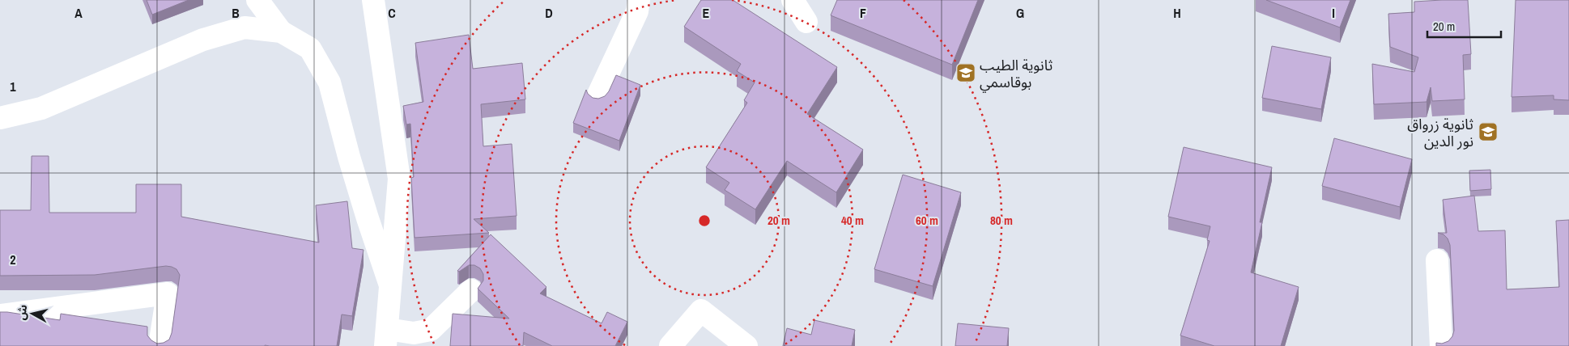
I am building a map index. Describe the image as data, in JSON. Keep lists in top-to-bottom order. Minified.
{"places":{"school or university":["ثانوية الطيب بوقاسمي","ثانوية زرواق نور الدين"]},"scale_bar":"20 m","north":"left","grid":{"columns":["A","B","C","D","E","F","G","H","I"],"rows":["1","2"]},"rings":["20 m","40 m","60 m","80 m"]}
